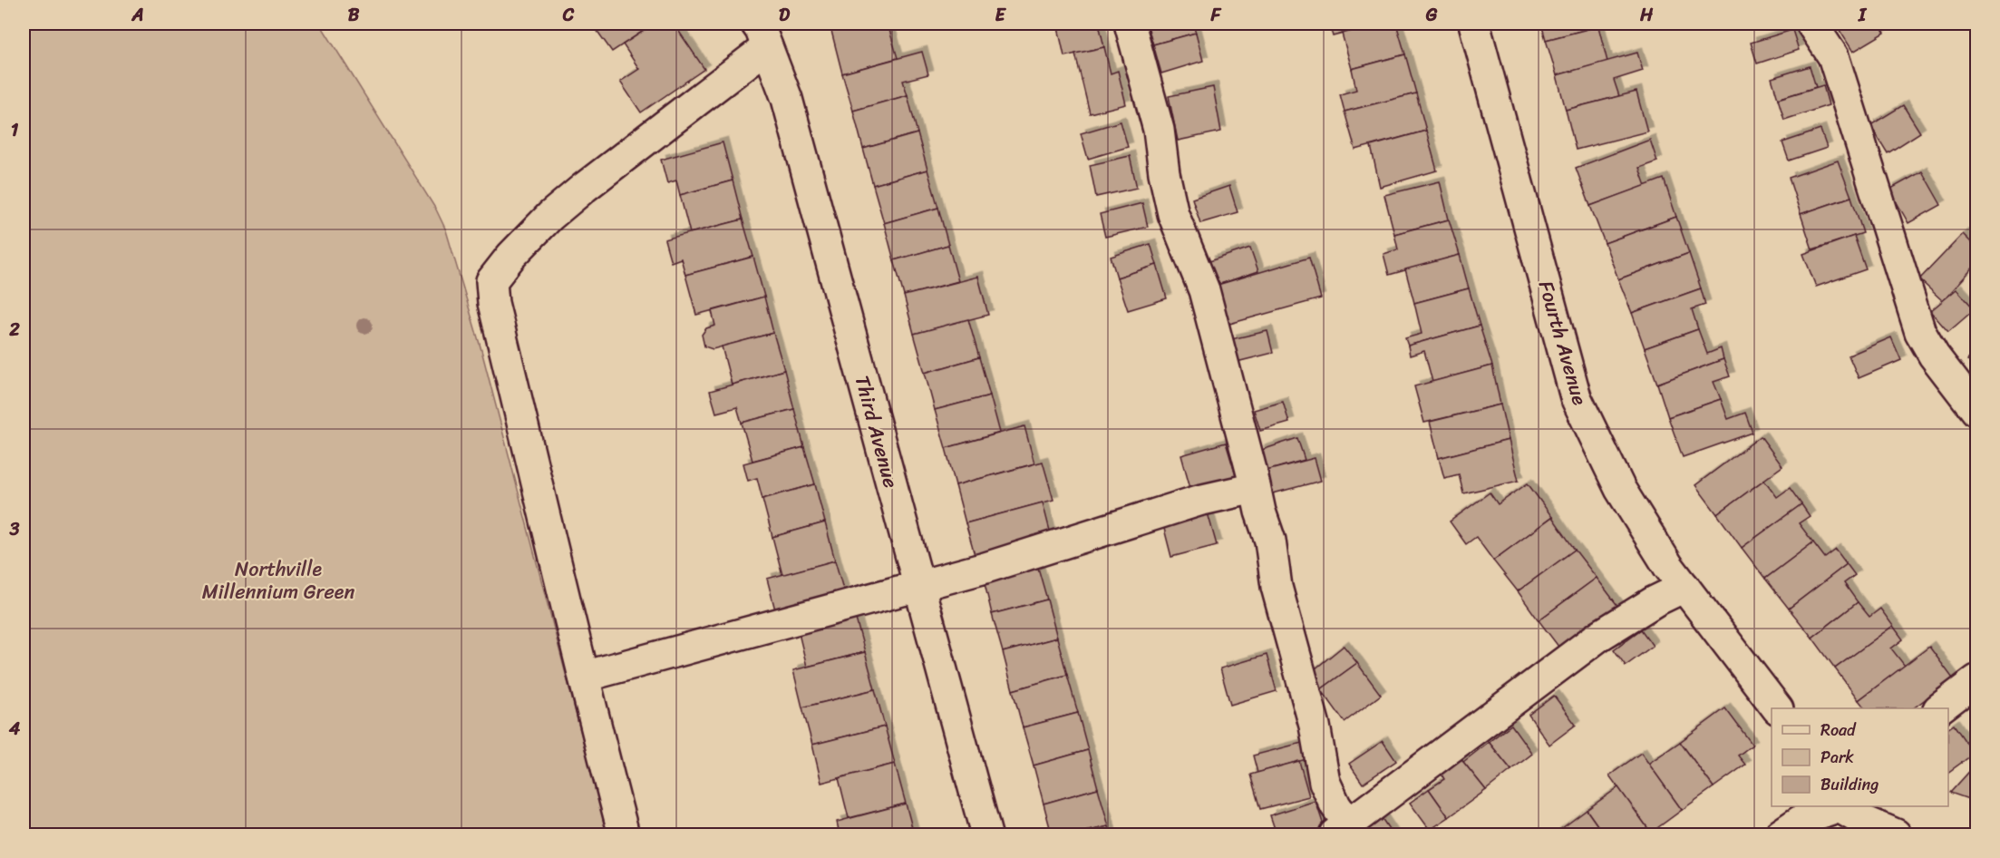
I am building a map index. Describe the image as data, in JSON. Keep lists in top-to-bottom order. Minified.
{"streets":{"street":["Fourth Avenue","Third Avenue"]},"parks":["Northville Millennium Green"],"legend":["Road","Park","Building"],"grid":{"columns":["A","B","C","D","E","F","G","H","I"],"rows":["1","2","3","4"]}}
